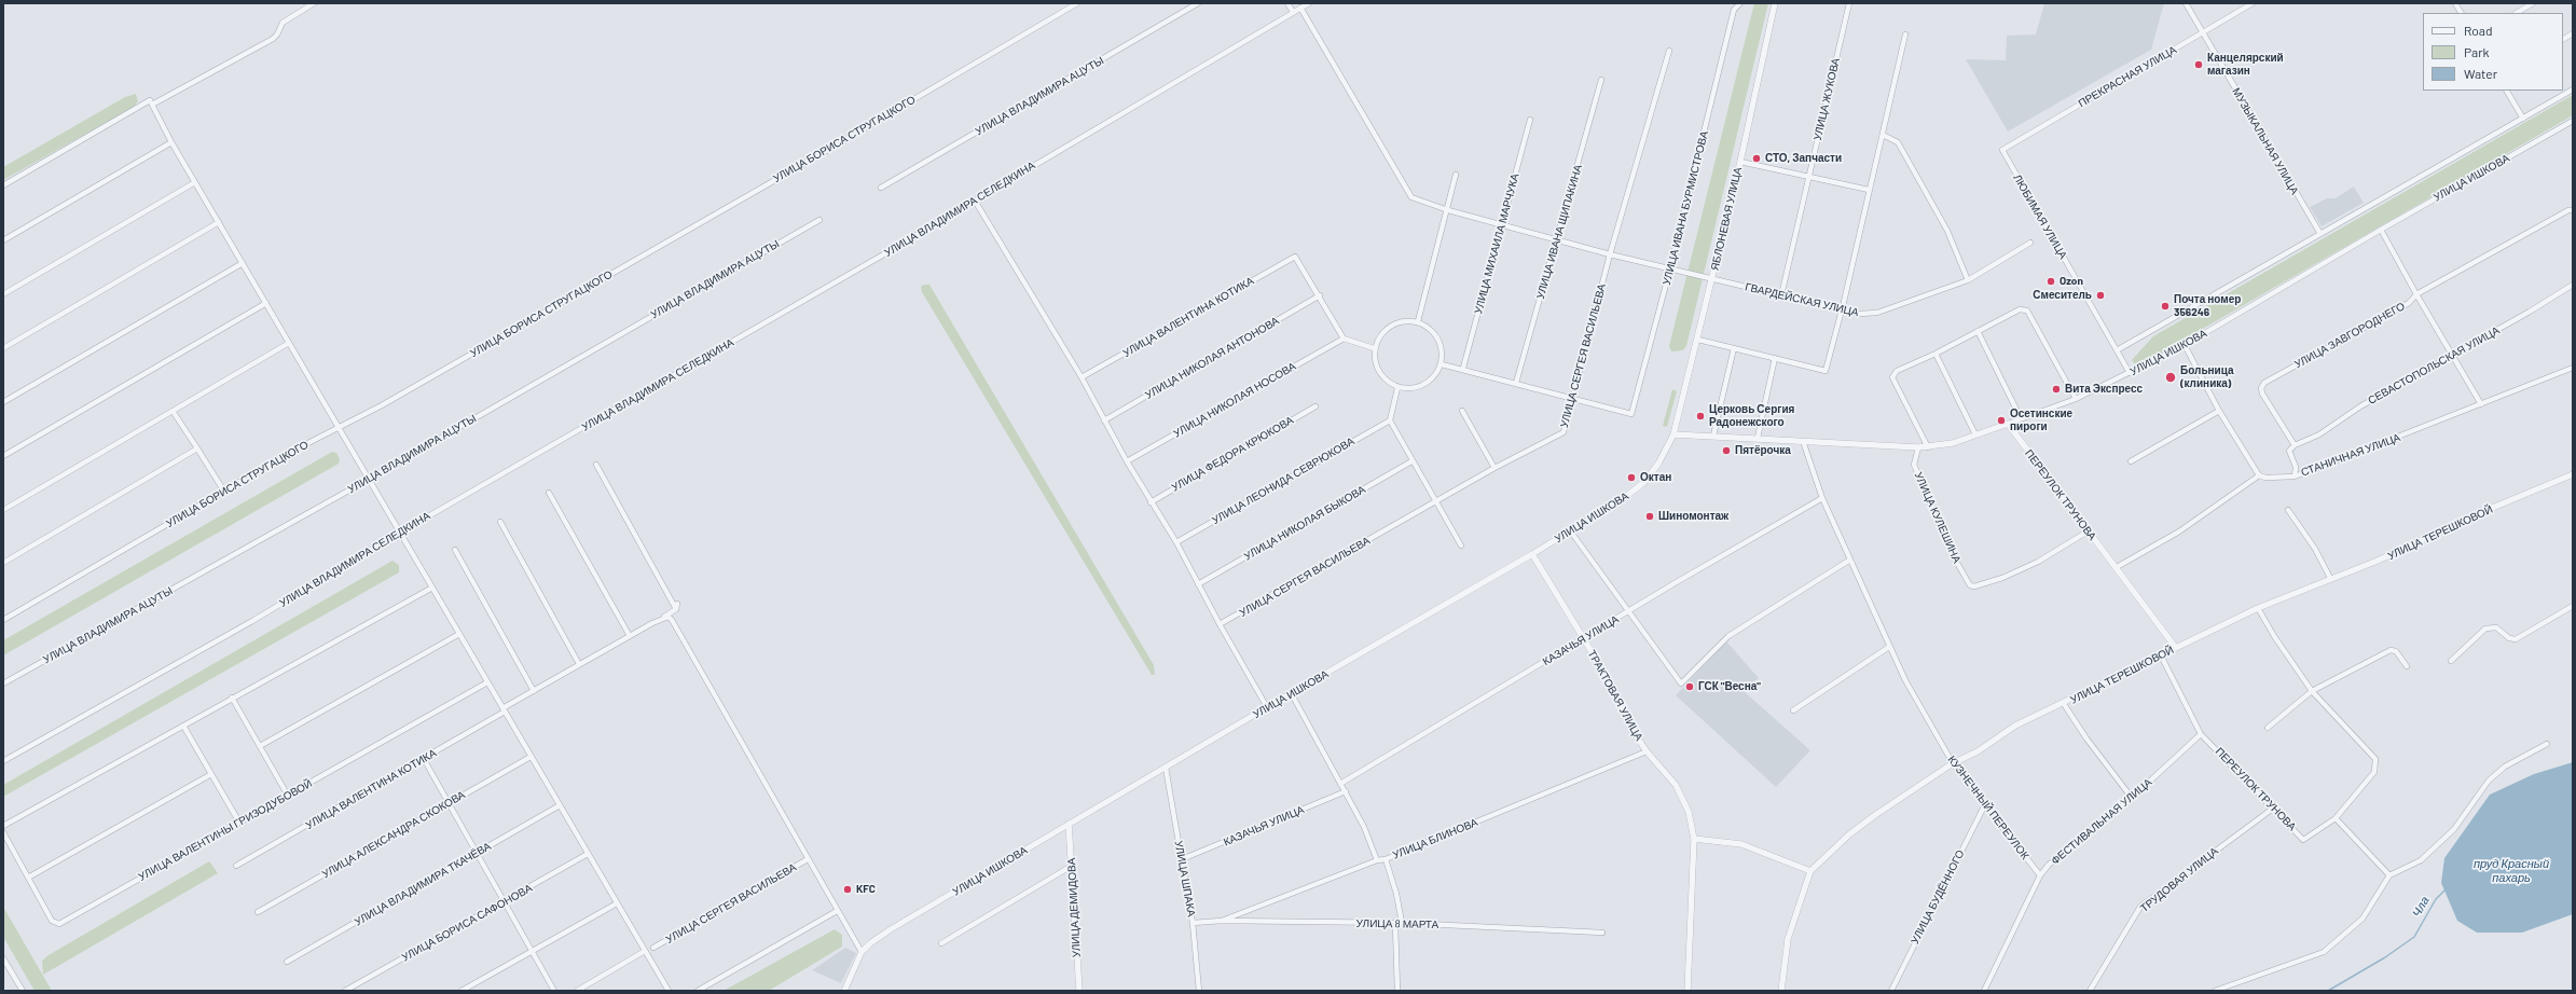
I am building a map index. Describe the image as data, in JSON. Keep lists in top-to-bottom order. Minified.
{"streets":{"street":["ПРЕКРАСНАЯ УЛИЦА","УЛИЦА ВЛАДИМИРА АЦУТЫ","УЛИЦА ЖУКОВА","УЛИЦА БОРИСА СТРУГАЦКОГО","МУЗЫКАЛЬНАЯ УЛИЦА","УЛИЦА ИШКОВА","УЛИЦА ИВАНА БУРМИСТРОВА","УЛИЦА ВЛАДИМИРА СЕЛЕДКИНА","ЛЮБИМАЯ УЛИЦА","ЯБЛОНЕВАЯ УЛИЦА","УЛИЦА ИВАНА ЩИПАКИНА","УЛИЦА МИХАИЛА МАРЧУКА","ГВАРДЕЙСКАЯ УЛИЦА","УЛИЦА ВАЛЕНТИНА КОТИКА","УЛИЦА ЗАВГОРОДНЕГО","УЛИЦА СЕРГЕЯ ВАСИЛЬЕВА","УЛИЦА НИКОЛАЯ АНТОНОВА","СЕВАСТОПОЛЬСКАЯ УЛИЦА","УЛИЦА НИКОЛАЯ НОСОВА","УЛИЦА ФЕДОРА КРЮКОВА","СТАНИЧНАЯ УЛИЦА","УЛИЦА ЛЕОНИДА СЕВРЮКОВА","ПЕРЕУЛОК ТРУНОВА","УЛИЦА КУЛЕШИНА","УЛИЦА НИКОЛАЯ БЫКОВА","УЛИЦА ТЕРЕШКОВОЙ","КАЗАЧЬЯ УЛИЦА","ТРАКТОВАЯ УЛИЦА","КУЗНЕЧНЫЙ ПЕРЕУЛОК","ФЕСТИВАЛЬНАЯ УЛИЦА","УЛИЦА ВАЛЕНТИНЫ ГРИЗОДУБОВОЙ","УЛИЦА АЛЕКСАНДРА СКОКОВА","УЛИЦА БЛИНОВА","УЛИЦА ШПАКА","ТРУДОВАЯ УЛИЦА","УЛИЦА ВЛАДИМИРА ТКАЧЁВА","УЛИЦА БУДЁННОГО","УЛИЦА ДЕМИДОВА","УЛИЦА БОРИСА САФОНОВА","УЛИЦА 8 МАРТА"]},"crossings":[["ПРЕКРАСНАЯ УЛИЦА","МУЗЫКАЛЬНАЯ УЛИЦА"],["ПРЕКРАСНАЯ УЛИЦА","ЛЮБИМАЯ УЛИЦА"],["УЛИЦА ЖУКОВА","ГВАРДЕЙСКАЯ УЛИЦА"],["УЛИЦА ИШКОВА","ЛЮБИМАЯ УЛИЦА"],["УЛИЦА ИШКОВА","ЯБЛОНЕВАЯ УЛИЦА"],["УЛИЦА ИШКОВА","ПЕРЕУЛОК ТРУНОВА"],["УЛИЦА ИШКОВА","УЛИЦА КУЛЕШИНА"],["УЛИЦА ИШКОВА","ТРАКТОВАЯ УЛИЦА"],["УЛИЦА ИШКОВА","КУЗНЕЧНЫЙ ПЕРЕУЛОК"],["УЛИЦА ИШКОВА","УЛИЦА ШПАКА"],["УЛИЦА ИШКОВА","УЛИЦА ДЕМИДОВА"],["УЛИЦА ИВАНА БУРМИСТРОВА","ГВАРДЕЙСКАЯ УЛИЦА"],["УЛИЦА ИВАНА БУРМИСТРОВА","УЛИЦА СЕРГЕЯ ВАСИЛЬЕВА"],["УЛИЦА ВЛАДИМИРА СЕЛЕДКИНА","ГВАРДЕЙСКАЯ УЛИЦА"],["ЯБЛОНЕВАЯ УЛИЦА","ГВАРДЕЙСКАЯ УЛИЦА"],["УЛИЦА ИВАНА ЩИПАКИНА","ГВАРДЕЙСКАЯ УЛИЦА"],["УЛИЦА МИХАИЛА МАРЧУКА","ГВАРДЕЙСКАЯ УЛИЦА"],["ГВАРДЕЙСКАЯ УЛИЦА","УЛИЦА СЕРГЕЯ ВАСИЛЬЕВА"],["УЛИЦА ВАЛЕНТИНА КОТИКА","УЛИЦА НИКОЛАЯ АНТОНОВА"],["УЛИЦА ЗАВГОРОДНЕГО","СЕВАСТОПОЛЬСКАЯ УЛИЦА"],["ПЕРЕУЛОК ТРУНОВА","УЛИЦА КУЛЕШИНА"],["ПЕРЕУЛОК ТРУНОВА","УЛИЦА ТЕРЕШКОВОЙ"],["ПЕРЕУЛОК ТРУНОВА","ФЕСТИВАЛЬНАЯ УЛИЦА"],["ПЕРЕУЛОК ТРУНОВА","ТРУДОВАЯ УЛИЦА"],["УЛИЦА ТЕРЕШКОВОЙ","КУЗНЕЧНЫЙ ПЕРЕУЛОК"],["КАЗАЧЬЯ УЛИЦА","ТРАКТОВАЯ УЛИЦА"],["КАЗАЧЬЯ УЛИЦА","КУЗНЕЧНЫЙ ПЕРЕУЛОК"],["КАЗАЧЬЯ УЛИЦА","УЛИЦА ШПАКА"],["ТРАКТОВАЯ УЛИЦА","УЛИЦА БЛИНОВА"],["КУЗНЕЧНЫЙ ПЕРЕУЛОК","ФЕСТИВАЛЬНАЯ УЛИЦА"],["КУЗНЕЧНЫЙ ПЕРЕУЛОК","УЛИЦА БУДЁННОГО"],["УЛИЦА БЛИНОВА","УЛИЦА 8 МАРТА"],["УЛИЦА ШПАКА","УЛИЦА 8 МАРТА"]],"water":["пруд Красный пахарь","Чла"],"places":["Канцелярский магазин","СТО, Запчасти","Ozon","Смеситель","Почта номер 356246","Больница (клиника)","Вита Экспресс","Церковь Сергия Радонежского","Осетинские пироги","Пятёрочка","Октан","Шиномонтаж","ГСК \"Весна\"","KFC"],"legend":["Road","Park","Water"]}
